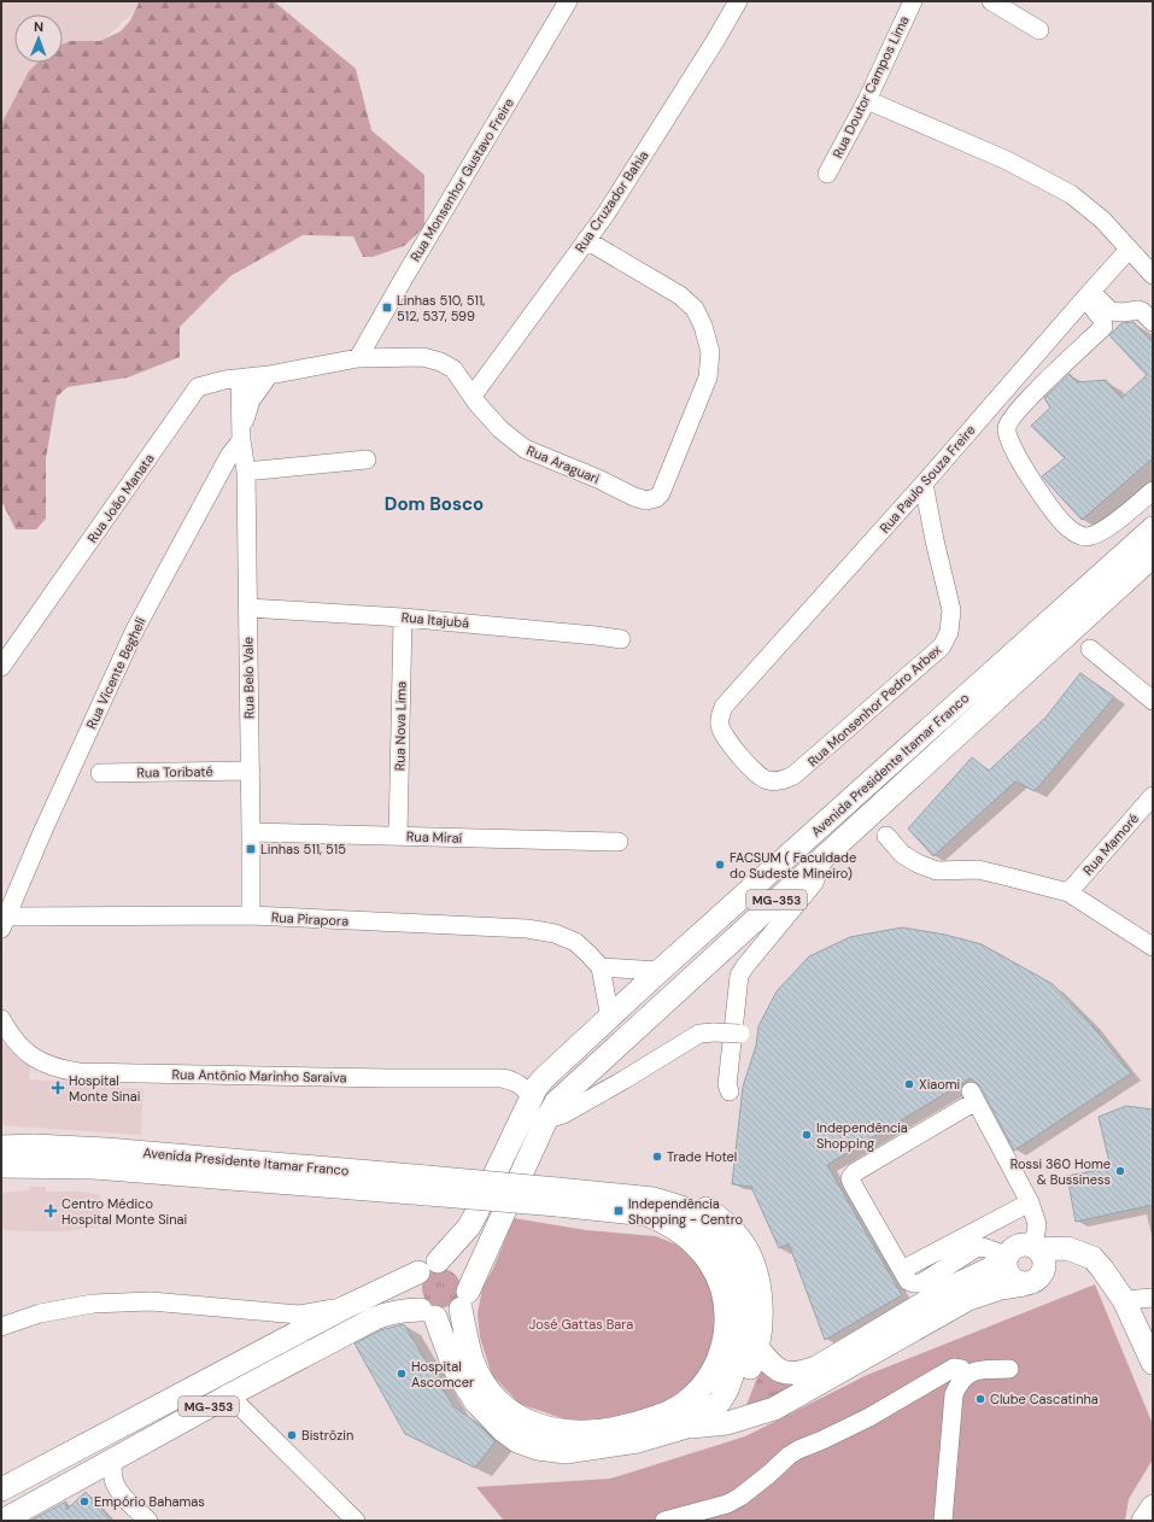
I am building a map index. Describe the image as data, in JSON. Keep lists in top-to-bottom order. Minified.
{"streets":{"main road":["Avenida Presidente Itamar Franco","MG-353"],"street":["Rua Doutor Campos Lima","Rua Monsenhor Gustavo Freire","Rua Cruzador Bahia","Rua Araguari","Rua Paulo Souza Freire","Rua João Manata","Rua Itajubá","Rua Vicente Begheli","Rua Belo Vale","Rua Monsenhor Pedro Arbex","Rua Nova Lima","Rua Toribaté","Rua Miraí","Rua Mamoré","Rua Pirapora","Rua Antônio Marinho Saraiva"]},"crossings":[["Rua Monsenhor Gustavo Freire","Rua Araguari"],["Rua Cruzador Bahia","Rua Araguari"],["Rua Araguari","Rua João Manata"],["Rua Araguari","Rua Vicente Begheli"],["Rua Paulo Souza Freire","Rua Monsenhor Pedro Arbex"],["Rua João Manata","Rua Vicente Begheli"],["Rua Itajubá","Rua Belo Vale"],["Rua Itajubá","Rua Nova Lima"],["Rua Vicente Begheli","Rua Belo Vale"],["Rua Vicente Begheli","Rua Pirapora"],["Rua Belo Vale","Rua Toribaté"],["Rua Belo Vale","Rua Miraí"],["Rua Belo Vale","Rua Pirapora"],["Rua Nova Lima","Rua Miraí"],["Avenida Presidente Itamar Franco","MG-353"],["Avenida Presidente Itamar Franco","Rua Antônio Marinho Saraiva"]],"districts":["Dom Bosco"],"parks":["José Gattas Bara"],"places":{"transit":["Linhas 510, 511, 512, 537, 599","Linhas 511, 515","Independência Shopping - Centro"],"other":["FACSUM ( Faculdade do Sudeste Mineiro)","Xiaomi","Independência Shopping","Trade Hotel","Rossi 360 Home & Bussiness","Hospital Ascomcer","Clube Cascatinha","Bistrôzin","Empório Bahamas"],"health":["Hospital Monte Sinai","Centro Médico Hospital Monte Sinai"]},"north":"top"}
